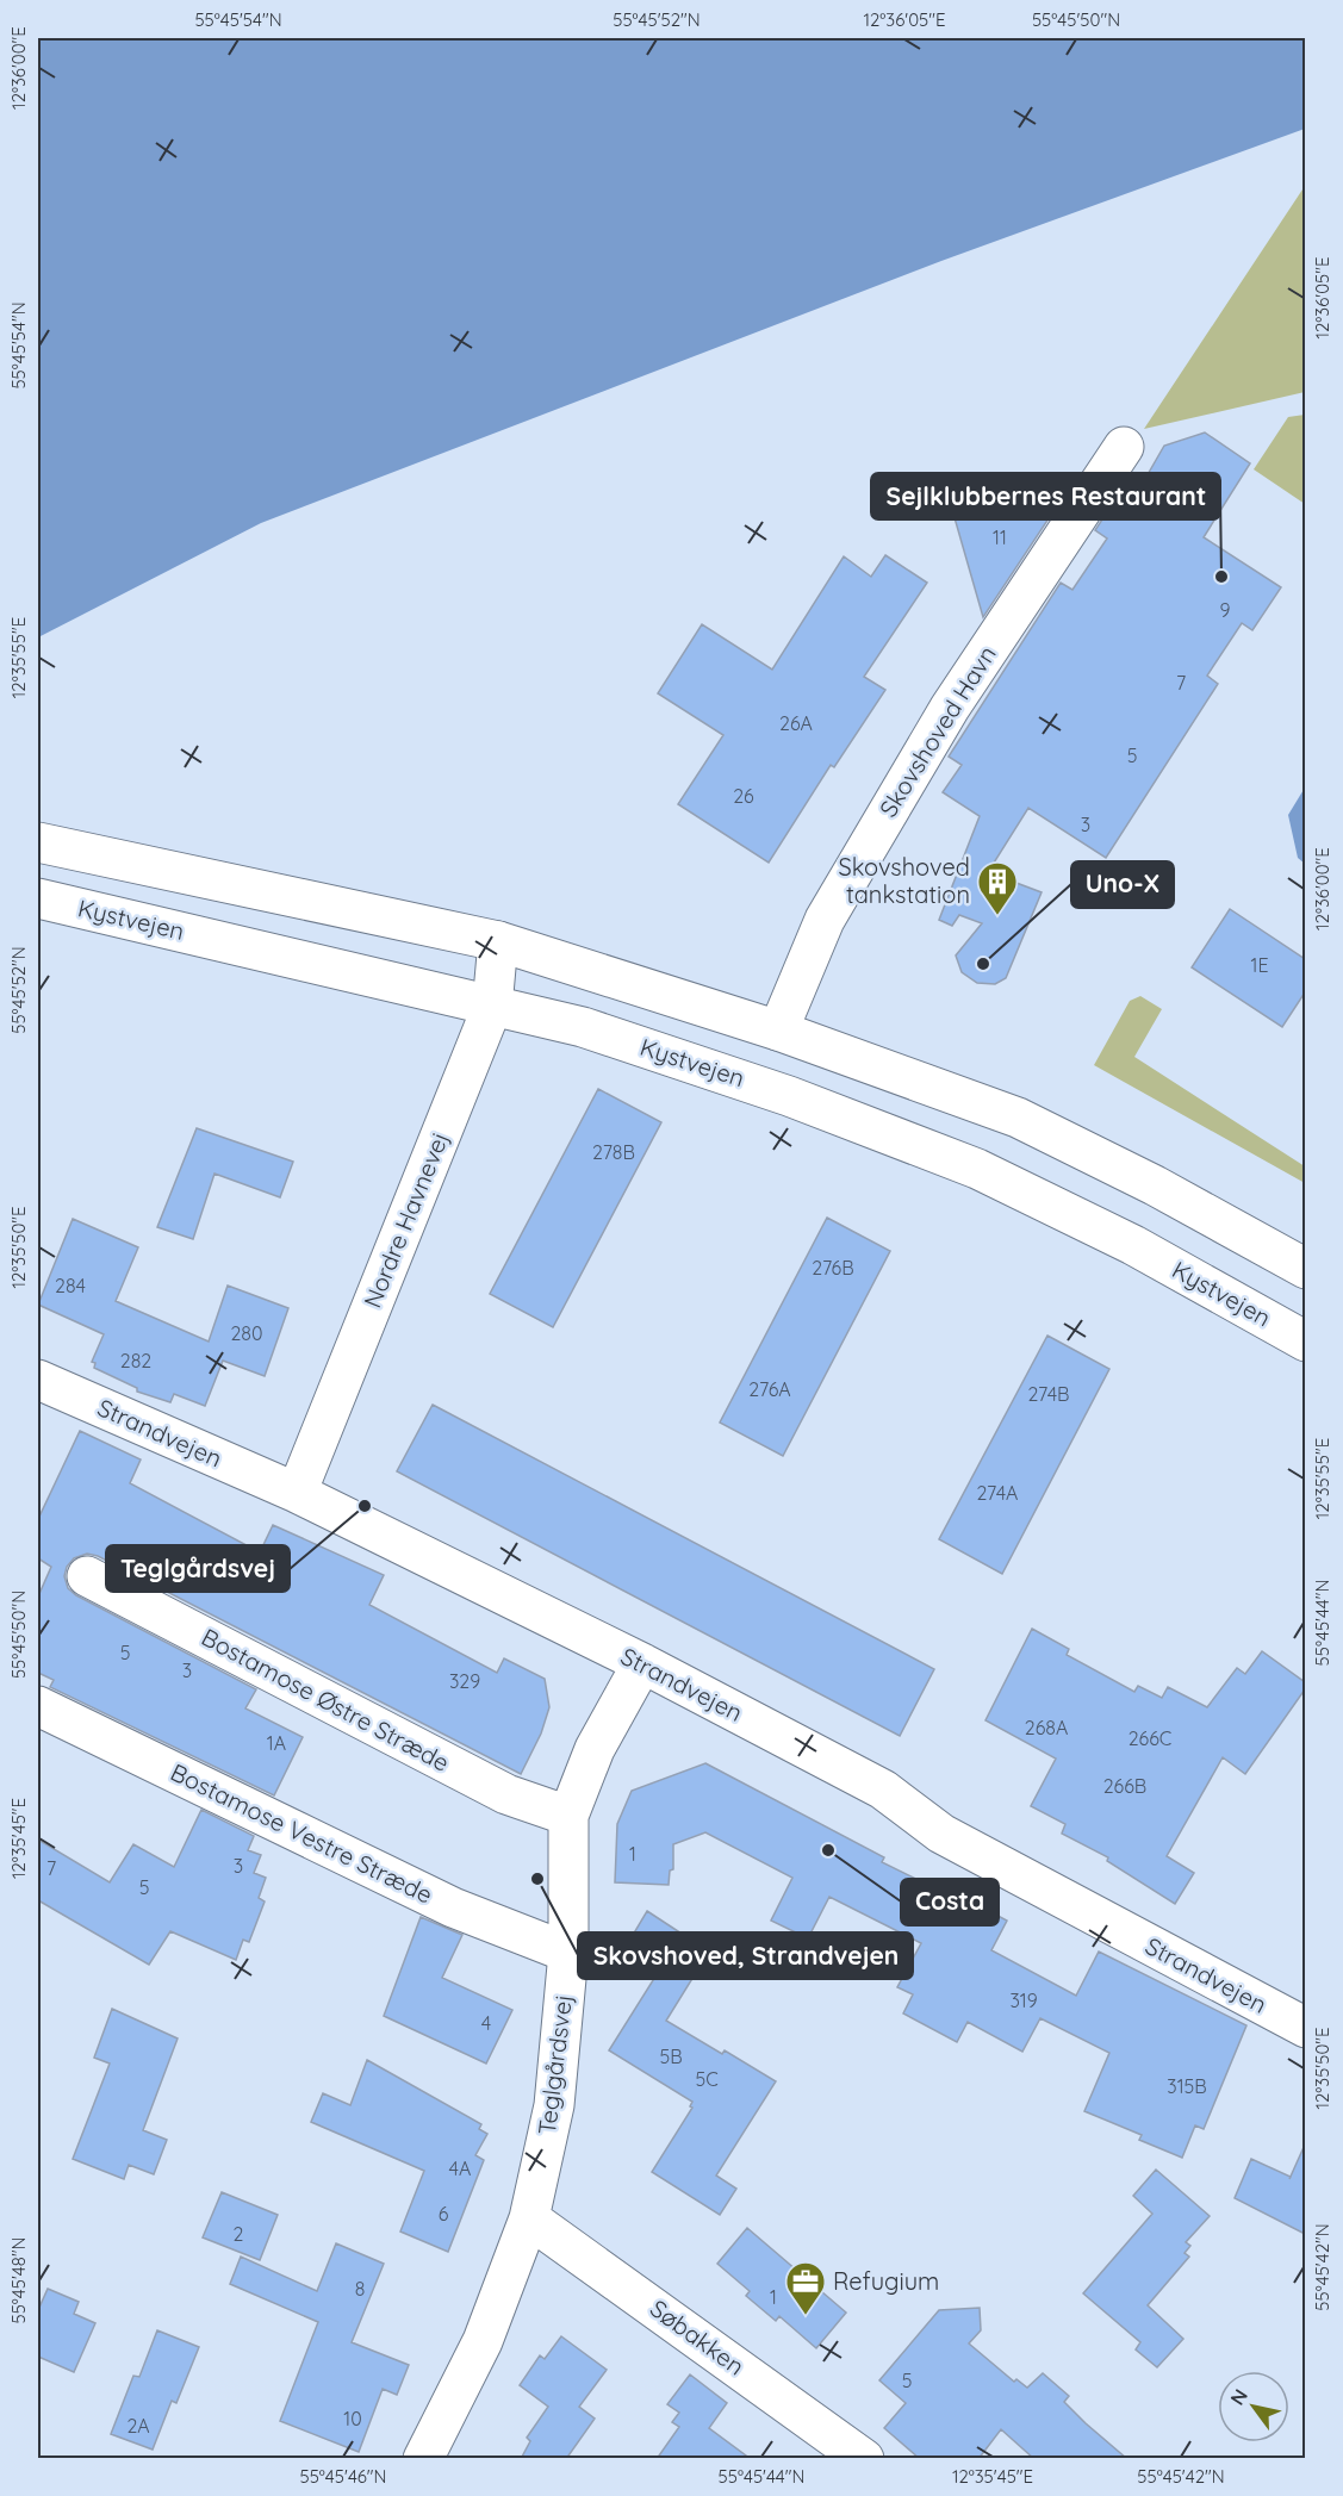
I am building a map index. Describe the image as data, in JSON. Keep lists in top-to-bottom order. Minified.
{"streets":{"street":["Skovshoved Havn","Kystvejen","Nordre Havnevej","Strandvejen","Bostamose Østre Stræde","Bostamose Vestre Stræde","Teglgårdsvej","Søbakken"]},"crossings":[["Kystvejen","Nordre Havnevej"],["Nordre Havnevej","Strandvejen"],["Strandvejen","Teglgårdsvej"],["Bostamose Østre Stræde","Teglgårdsvej"],["Bostamose Vestre Stræde","Teglgårdsvej"],["Teglgårdsvej","Søbakken"]],"places":{"other":["Sejlklubbernes Restaurant","Uno-X","Teglgårdsvej","Costa","Skovshoved, Strandvejen"],"building":["Skovshoved tankstation"],"office":["Refugium"]},"house_numbers":["11","9","7","26A","5","26","3","1E","278B","276B","284","280","282","276A","274B","274A","5","3","329","268A","266C","1A","266B","1","3","7","5","319","4","5B","5C","315B","4A","6","2","8","1","5","10","2A"],"north":"top left","coordinates":["55°45'54\"N","55°45'52\"N","12°36'05\"E","55°45'50\"N","12°36'00\"E","12°35'55\"E","12°35'50\"E","55°45'44\"N","12°35'45\"E","55°45'42\"N","55°45'48\"N","55°45'46\"N"]}
